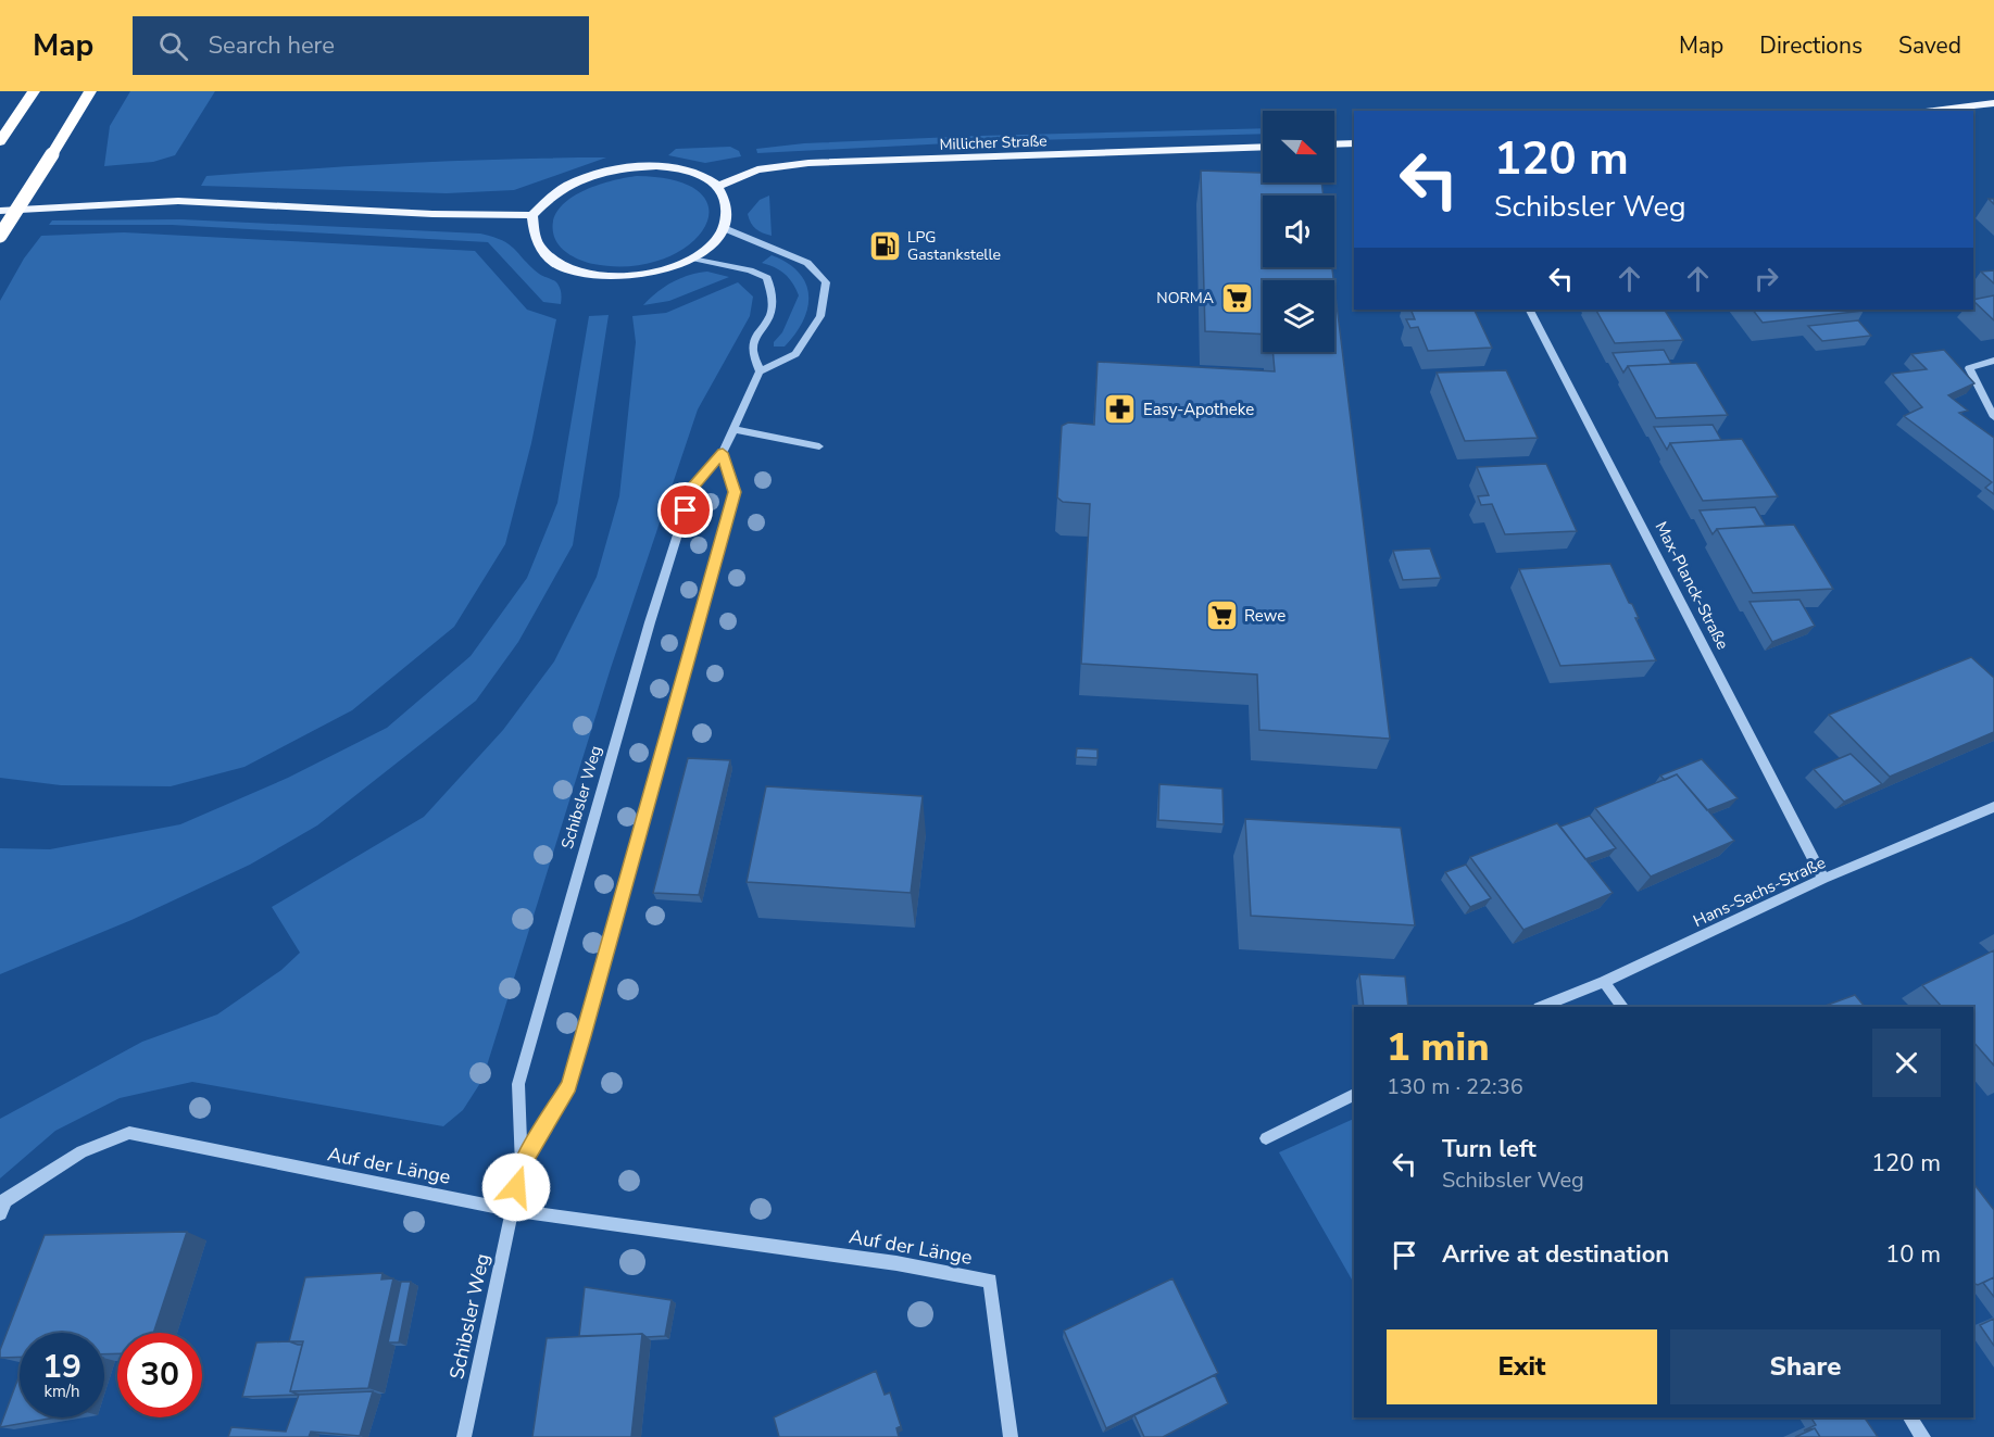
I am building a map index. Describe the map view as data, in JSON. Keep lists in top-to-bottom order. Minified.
{"streets":{"main road":["Millicher Straße"],"street":["Max-Planck-Straße","Schibsler Weg","Hans-Sachs-Straße","Auf der Länge"]},"crossings":[["Max-Planck-Straße","Hans-Sachs-Straße"],["Schibsler Weg","Auf der Länge"]],"places":{"fuel station":["LPG Gastankstelle"],"supermarket":["NORMA","Rewe"],"pharmacy":["Easy-Apotheke"]},"north":"right","page":{"header":"Map","search":"Search here","nav":["Map","Directions","Saved"],"turn":["120 m","Schibsler Weg"],"heading":["1 min","130 m · 22:36"],"list":[{"name":"Turn left","note":"Schibsler Weg","value":"120 m"},{"name":"Arrive at destination","value":"10 m"}],"buttons":["Exit","Share"],"speed":"19 km/h","limit":"30"}}
